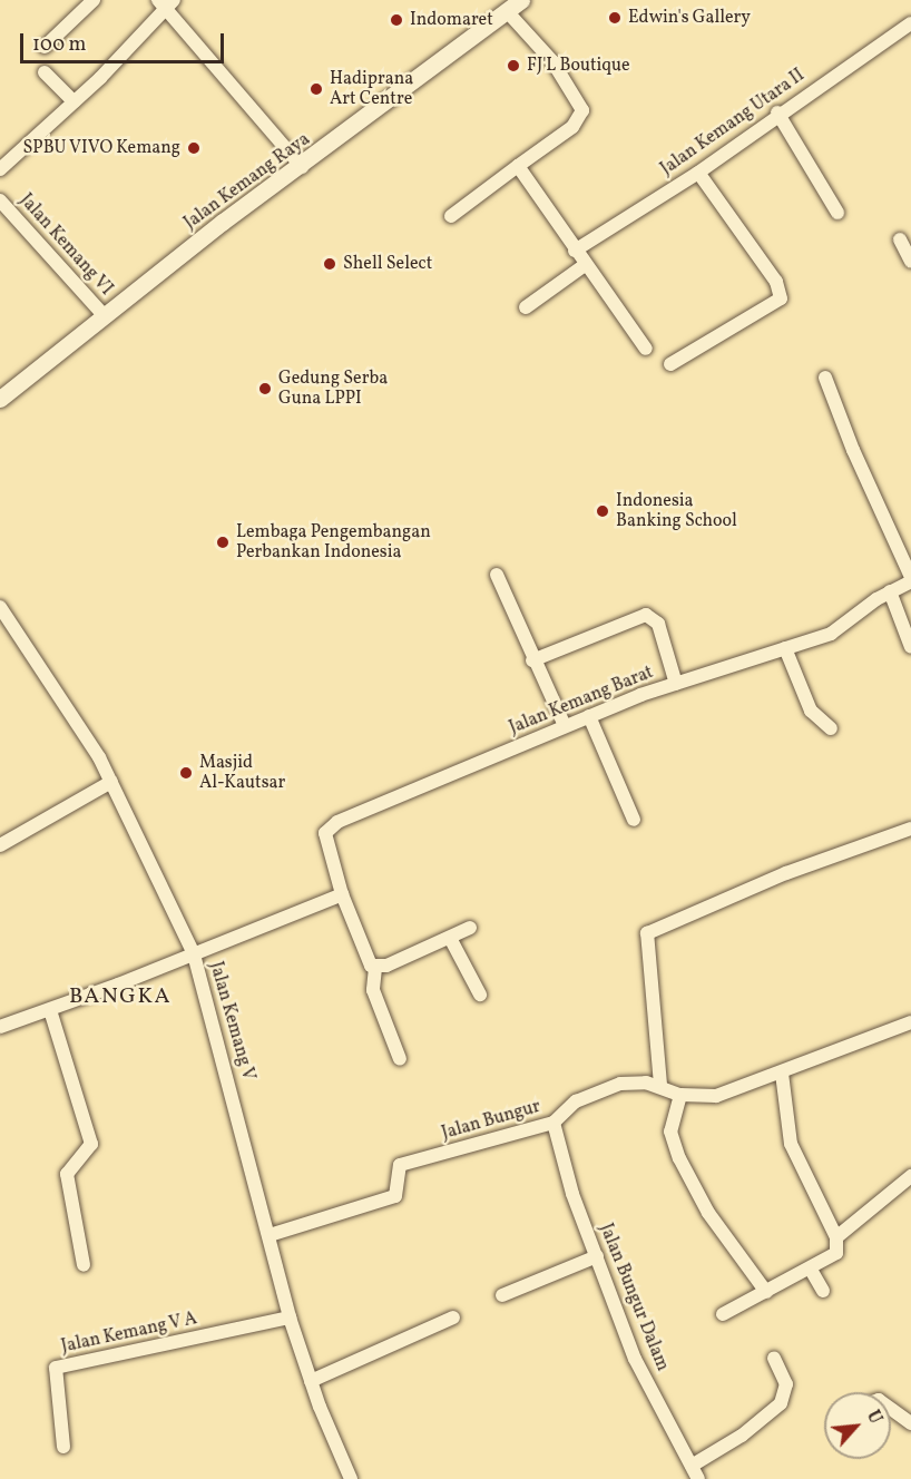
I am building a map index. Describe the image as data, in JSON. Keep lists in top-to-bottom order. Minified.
{"streets":{"street":["Jalan Kemang Utara II","Jalan Kemang Raya","Jalan Kemang VI","Jalan Kemang Barat","Jalan Kemang V","Jalan Bungur","Jalan Bungur Dalam","Jalan Kemang V A"]},"crossings":[["Jalan Kemang Raya","Jalan Kemang VI"],["Jalan Kemang V","Jalan Bungur"],["Jalan Kemang V","Jalan Kemang V A"],["Jalan Bungur","Jalan Bungur Dalam"]],"districts":["BANGKA"],"places":["Edwin's Gallery","Indomaret","FJ'L Boutique","Hadiprana Art Centre","SPBU VIVO Kemang","Shell Select","Gedung Serba Guna LPPI","Indonesia Banking School","Lembaga Pengembangan Perbankan Indonesia","Masjid Al-Kautsar"],"scale_bar":"100 m","north":"top right"}
